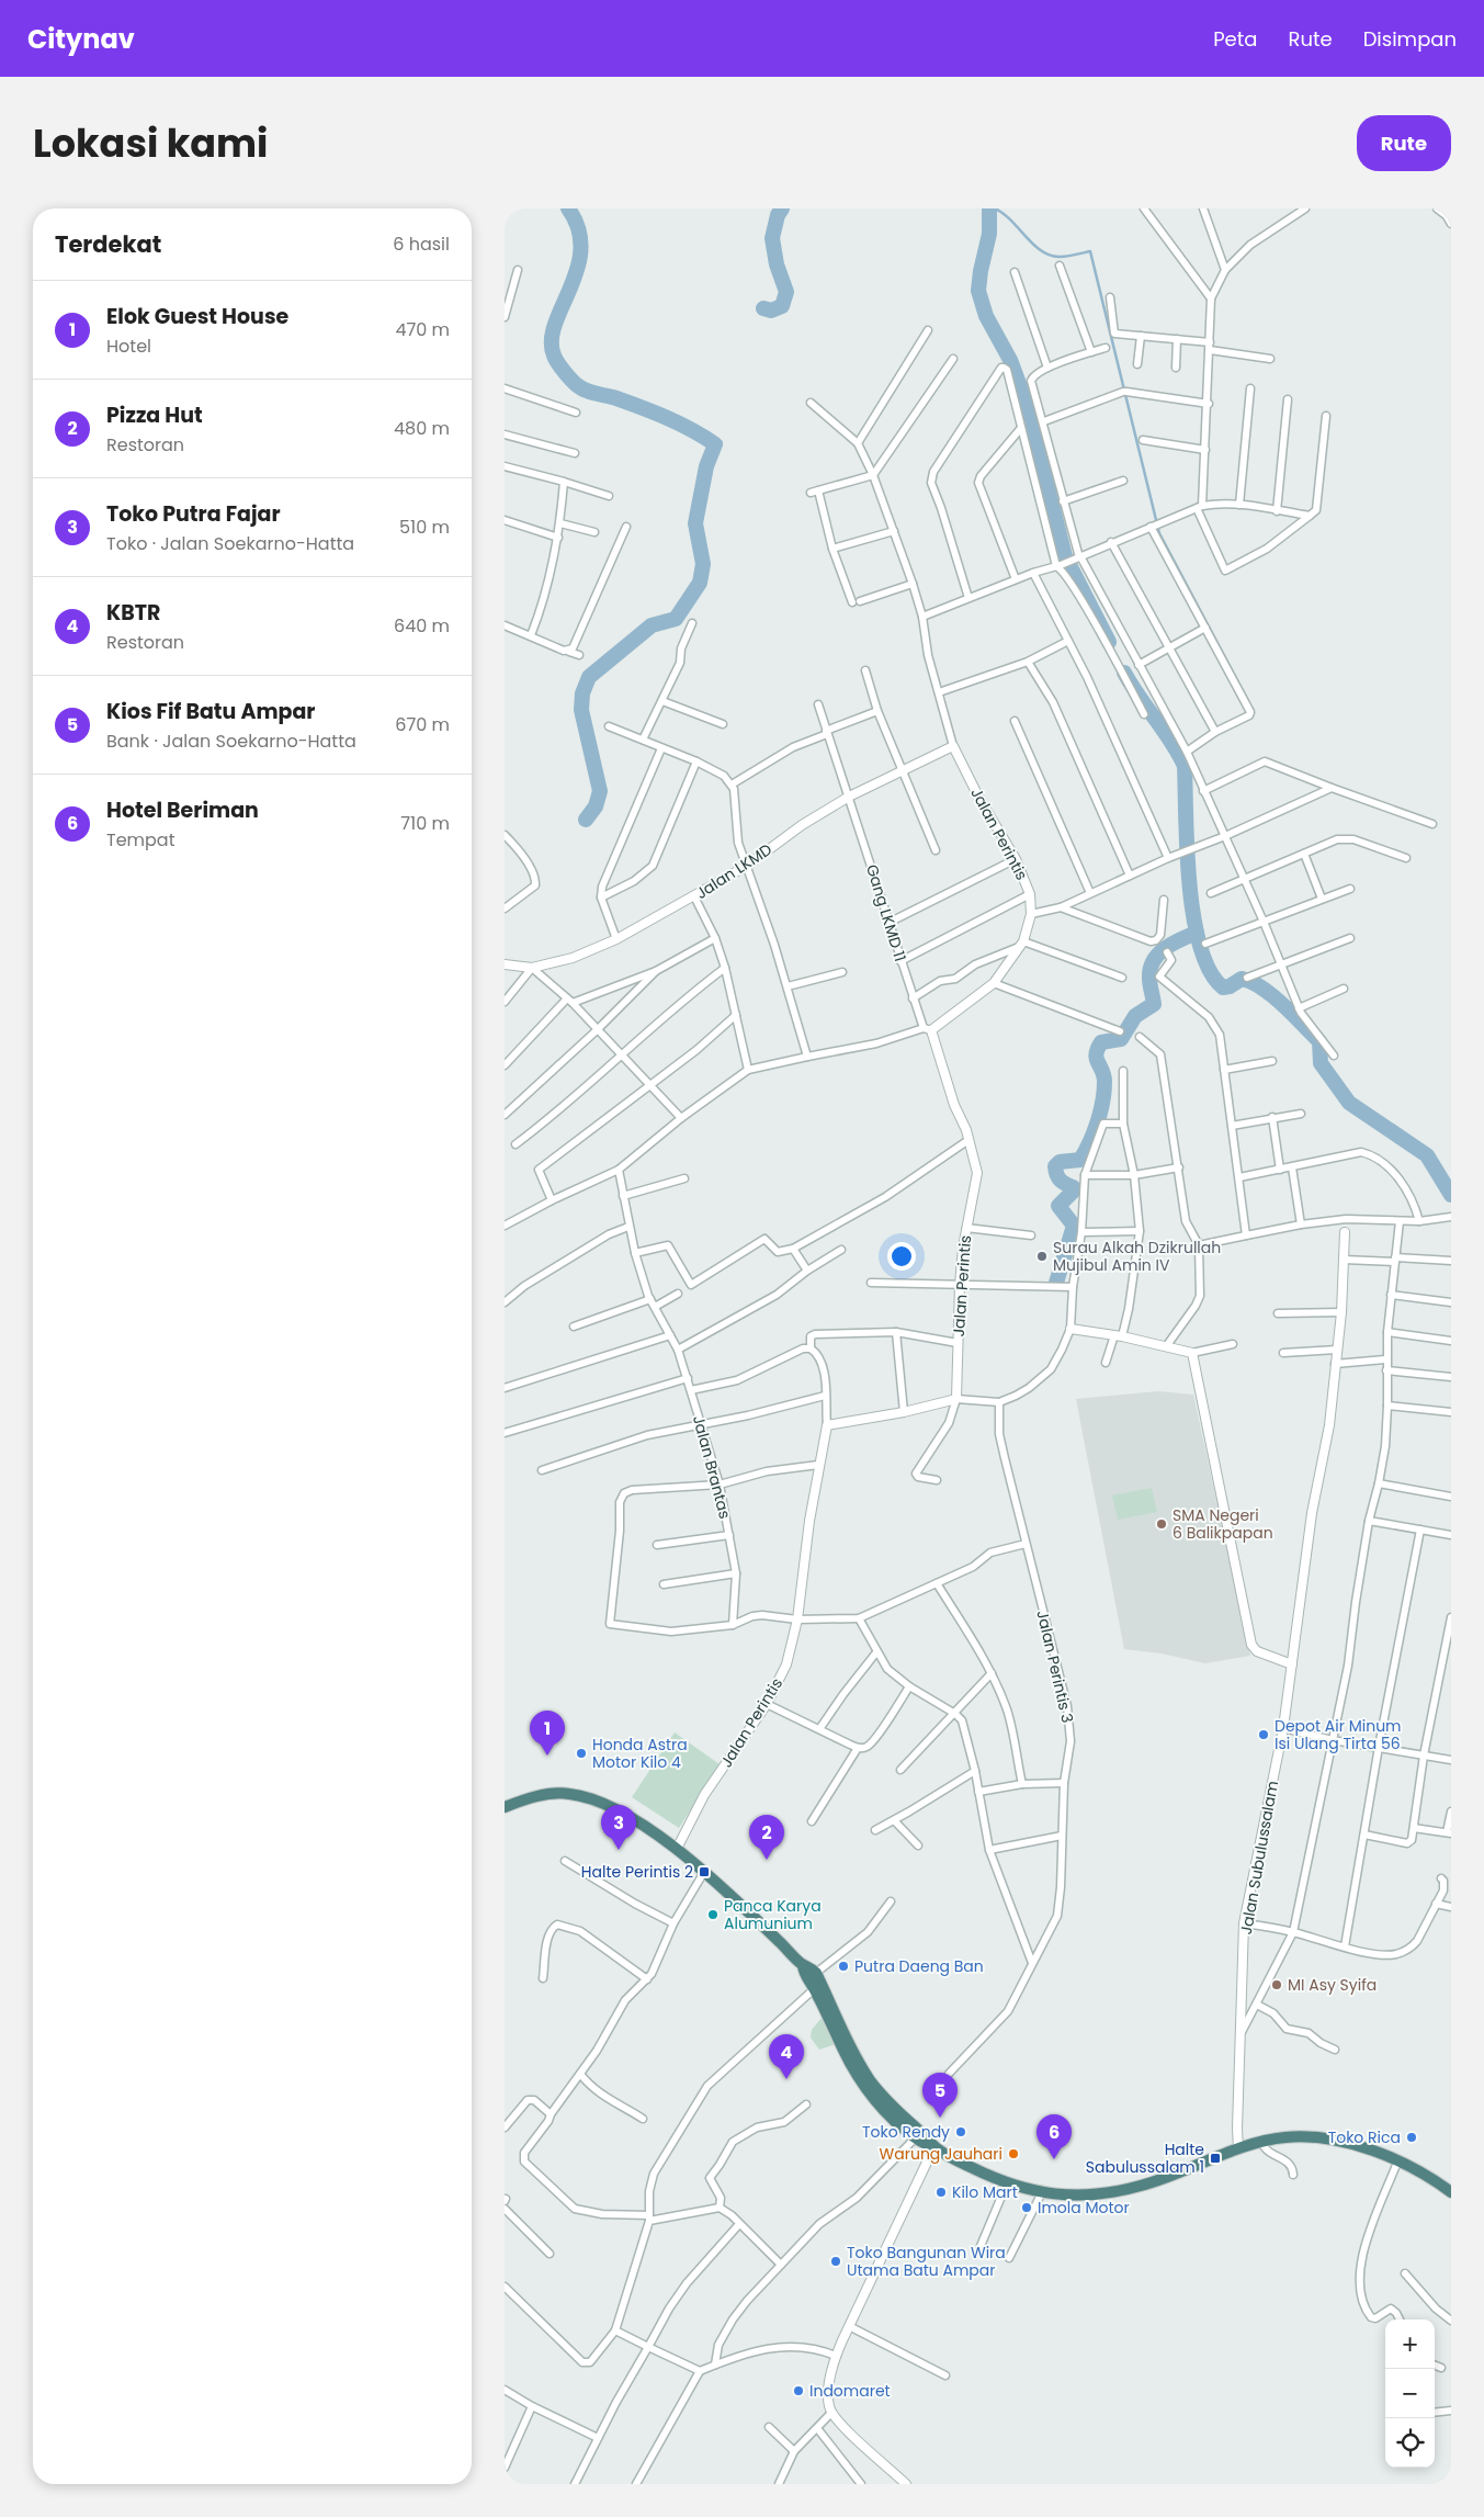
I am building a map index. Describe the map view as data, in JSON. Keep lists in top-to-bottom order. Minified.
{"streets":{"street":["Jalan Perintis","Jalan LKMD","Gang LKMD 11","Jalan Brantas","Jalan Perintis 3","Jalan Subulussalam"]},"crossings":[["Jalan Perintis","Jalan LKMD"],["Jalan Perintis","Gang LKMD 11"],["Jalan LKMD","Gang LKMD 11"]],"places":{"other":["Surau Alkah Dzikrullah Mujibul Amin IV","SMA Negeri 6 Balikpapan","Depot Air Minum Isi Ulang Tirta 56","Honda Astra Motor Kilo 4","Panca Karya Alumunium","Putra Daeng Ban","MI Asy Syifa","Toko Rendy","Toko Rica","Warung Jauhari","Kilo Mart","Imola Motor","Toko Bangunan Wira Utama Batu Ampar","Indomaret"],"transit":["Halte Perintis 2","Halte Sabulussalam 1"]},"page":{"header":"Citynav","nav":["Peta","Rute","Disimpan"],"title":"Lokasi kami","buttons":"Rute","heading":["Terdekat","6 hasil"],"list":[{"mark":"1","name":"Elok Guest House","note":"Hotel","value":"470 m"},{"mark":"2","name":"Pizza Hut","note":"Restoran","value":"480 m"},{"mark":"3","name":"Toko Putra Fajar","note":"Toko · Jalan Soekarno-Hatta","value":"510 m"},{"mark":"4","name":"KBTR","note":"Restoran","value":"640 m"},{"mark":"5","name":"Kios Fif Batu Ampar","note":"Bank · Jalan Soekarno-Hatta","value":"670 m"},{"mark":"6","name":"Hotel Beriman","note":"Tempat","value":"710 m"}],"pins":["1","3","2","4","5","6"],"map_buttons":["+","−"]}}
